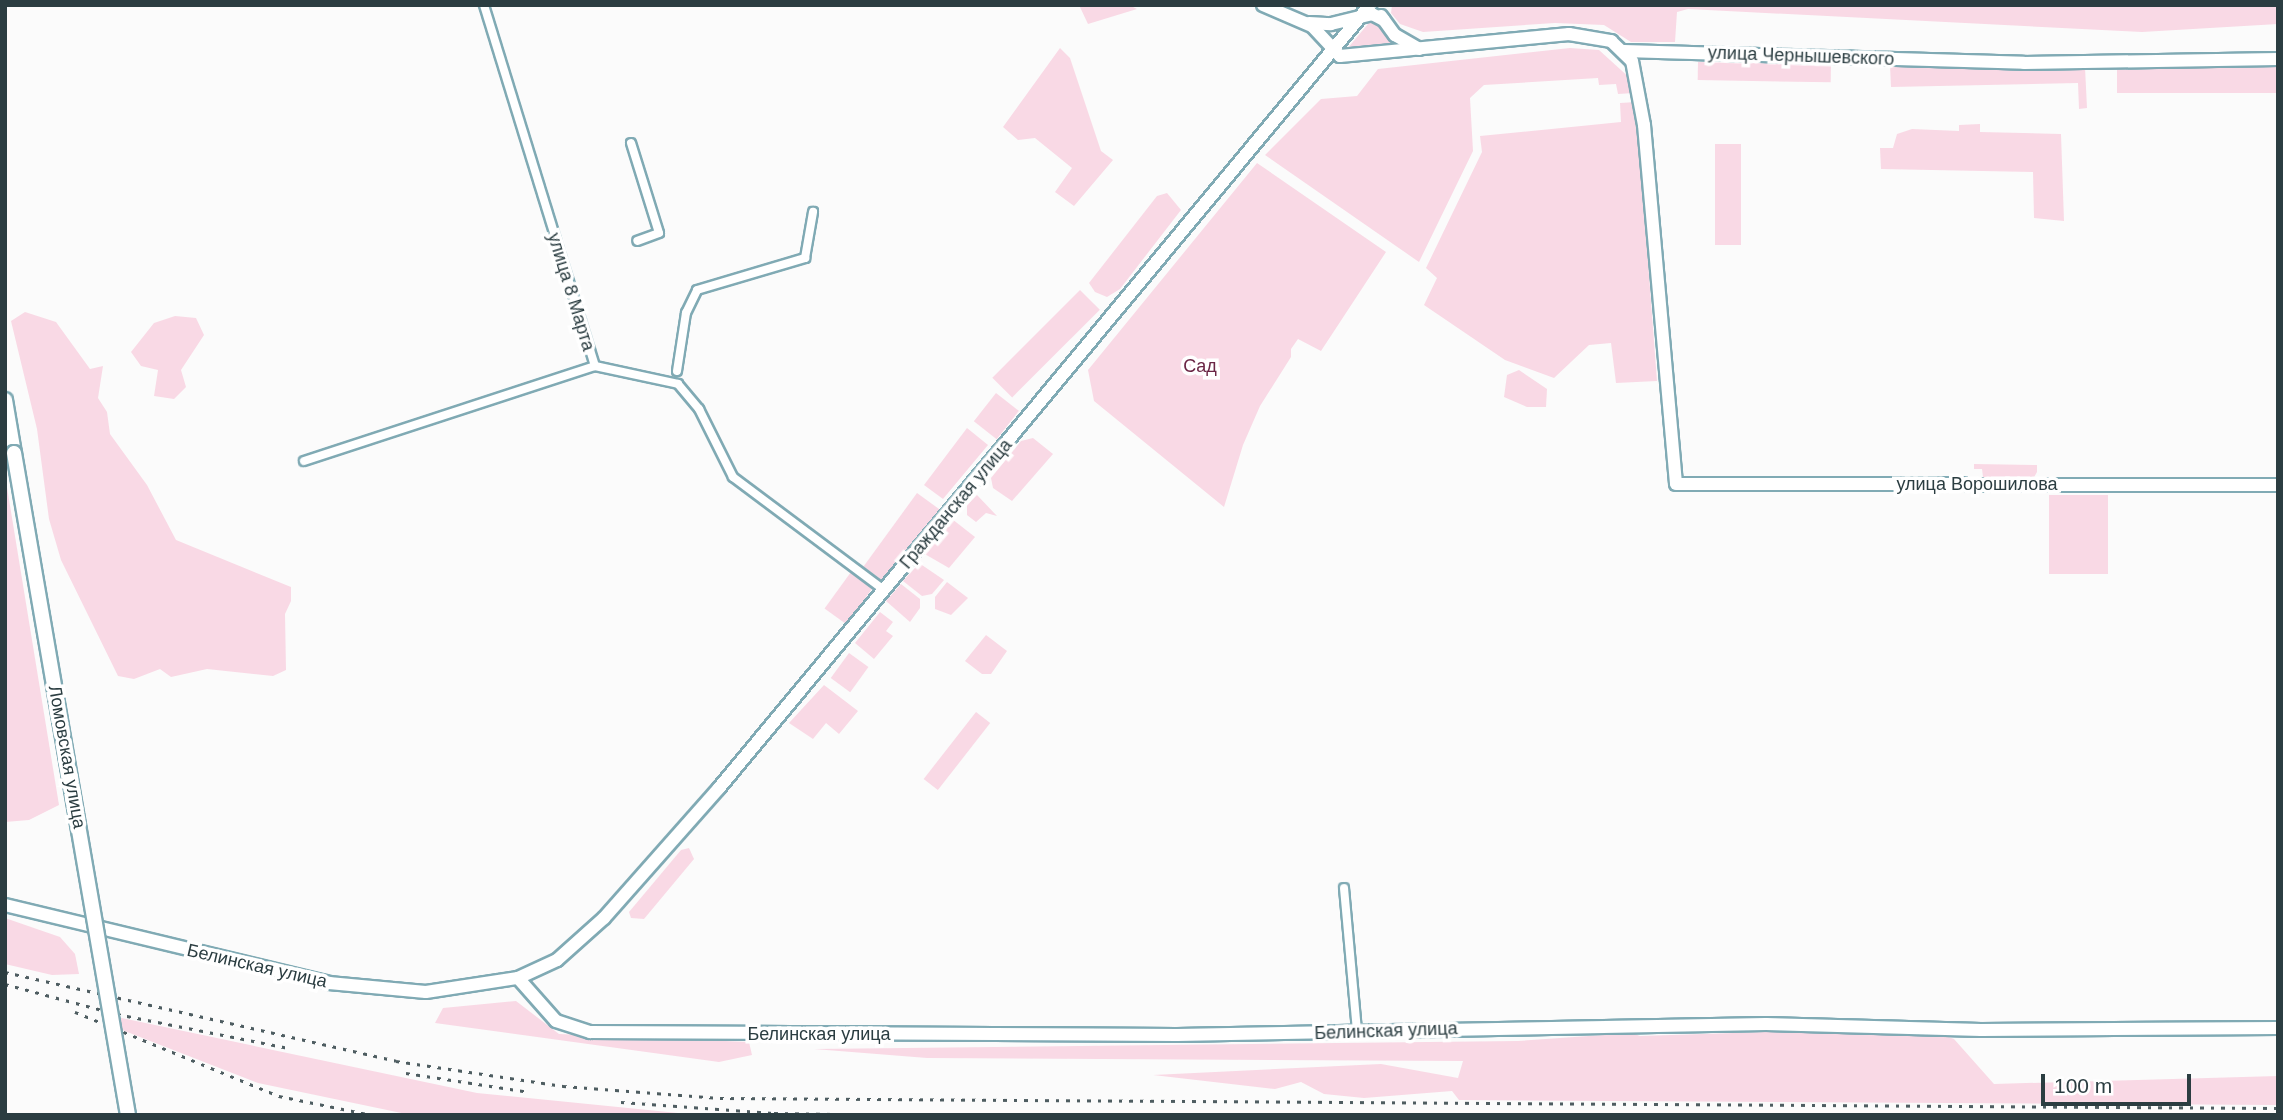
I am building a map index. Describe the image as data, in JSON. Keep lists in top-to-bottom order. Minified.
{"streets":{"main road":["Ломовская улица"],"street":["улица Чернышевского","улица 8 Марта","улица Ворошилова","Гражданская улица","Белинская улица"]},"crossings":[["улица Чернышевского","улица Ворошилова"],["улица Чернышевского","Гражданская улица"],["Гражданская улица","Белинская улица"]],"parks":["Сад"],"scale_bar":"100 m"}
